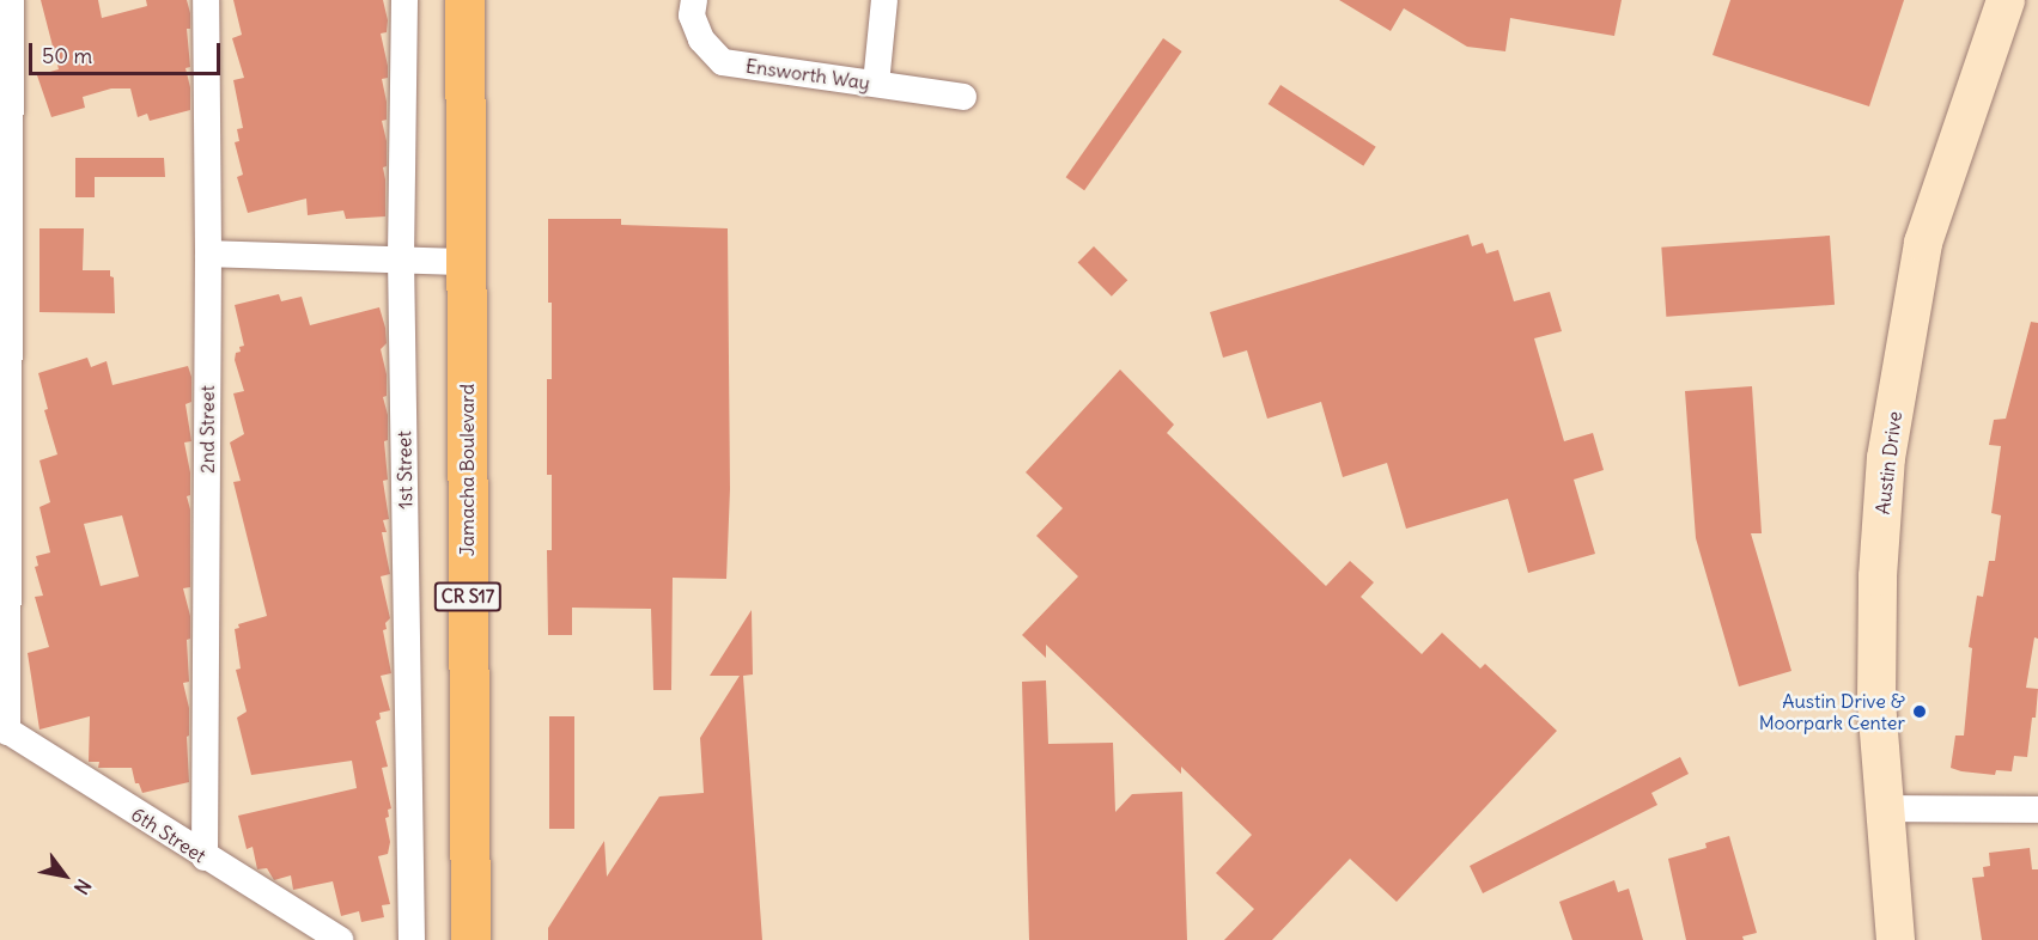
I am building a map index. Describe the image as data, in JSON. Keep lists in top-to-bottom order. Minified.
{"streets":{"main road":["Austin Drive","Jamacha Boulevard","CR S17"],"street":["Ensworth Way","2nd Street","1st Street","6th Street"]},"crossings":[["2nd Street","6th Street"]],"places":["Austin Drive & Moorpark Center"],"scale_bar":"50 m","north":"bottom right"}
